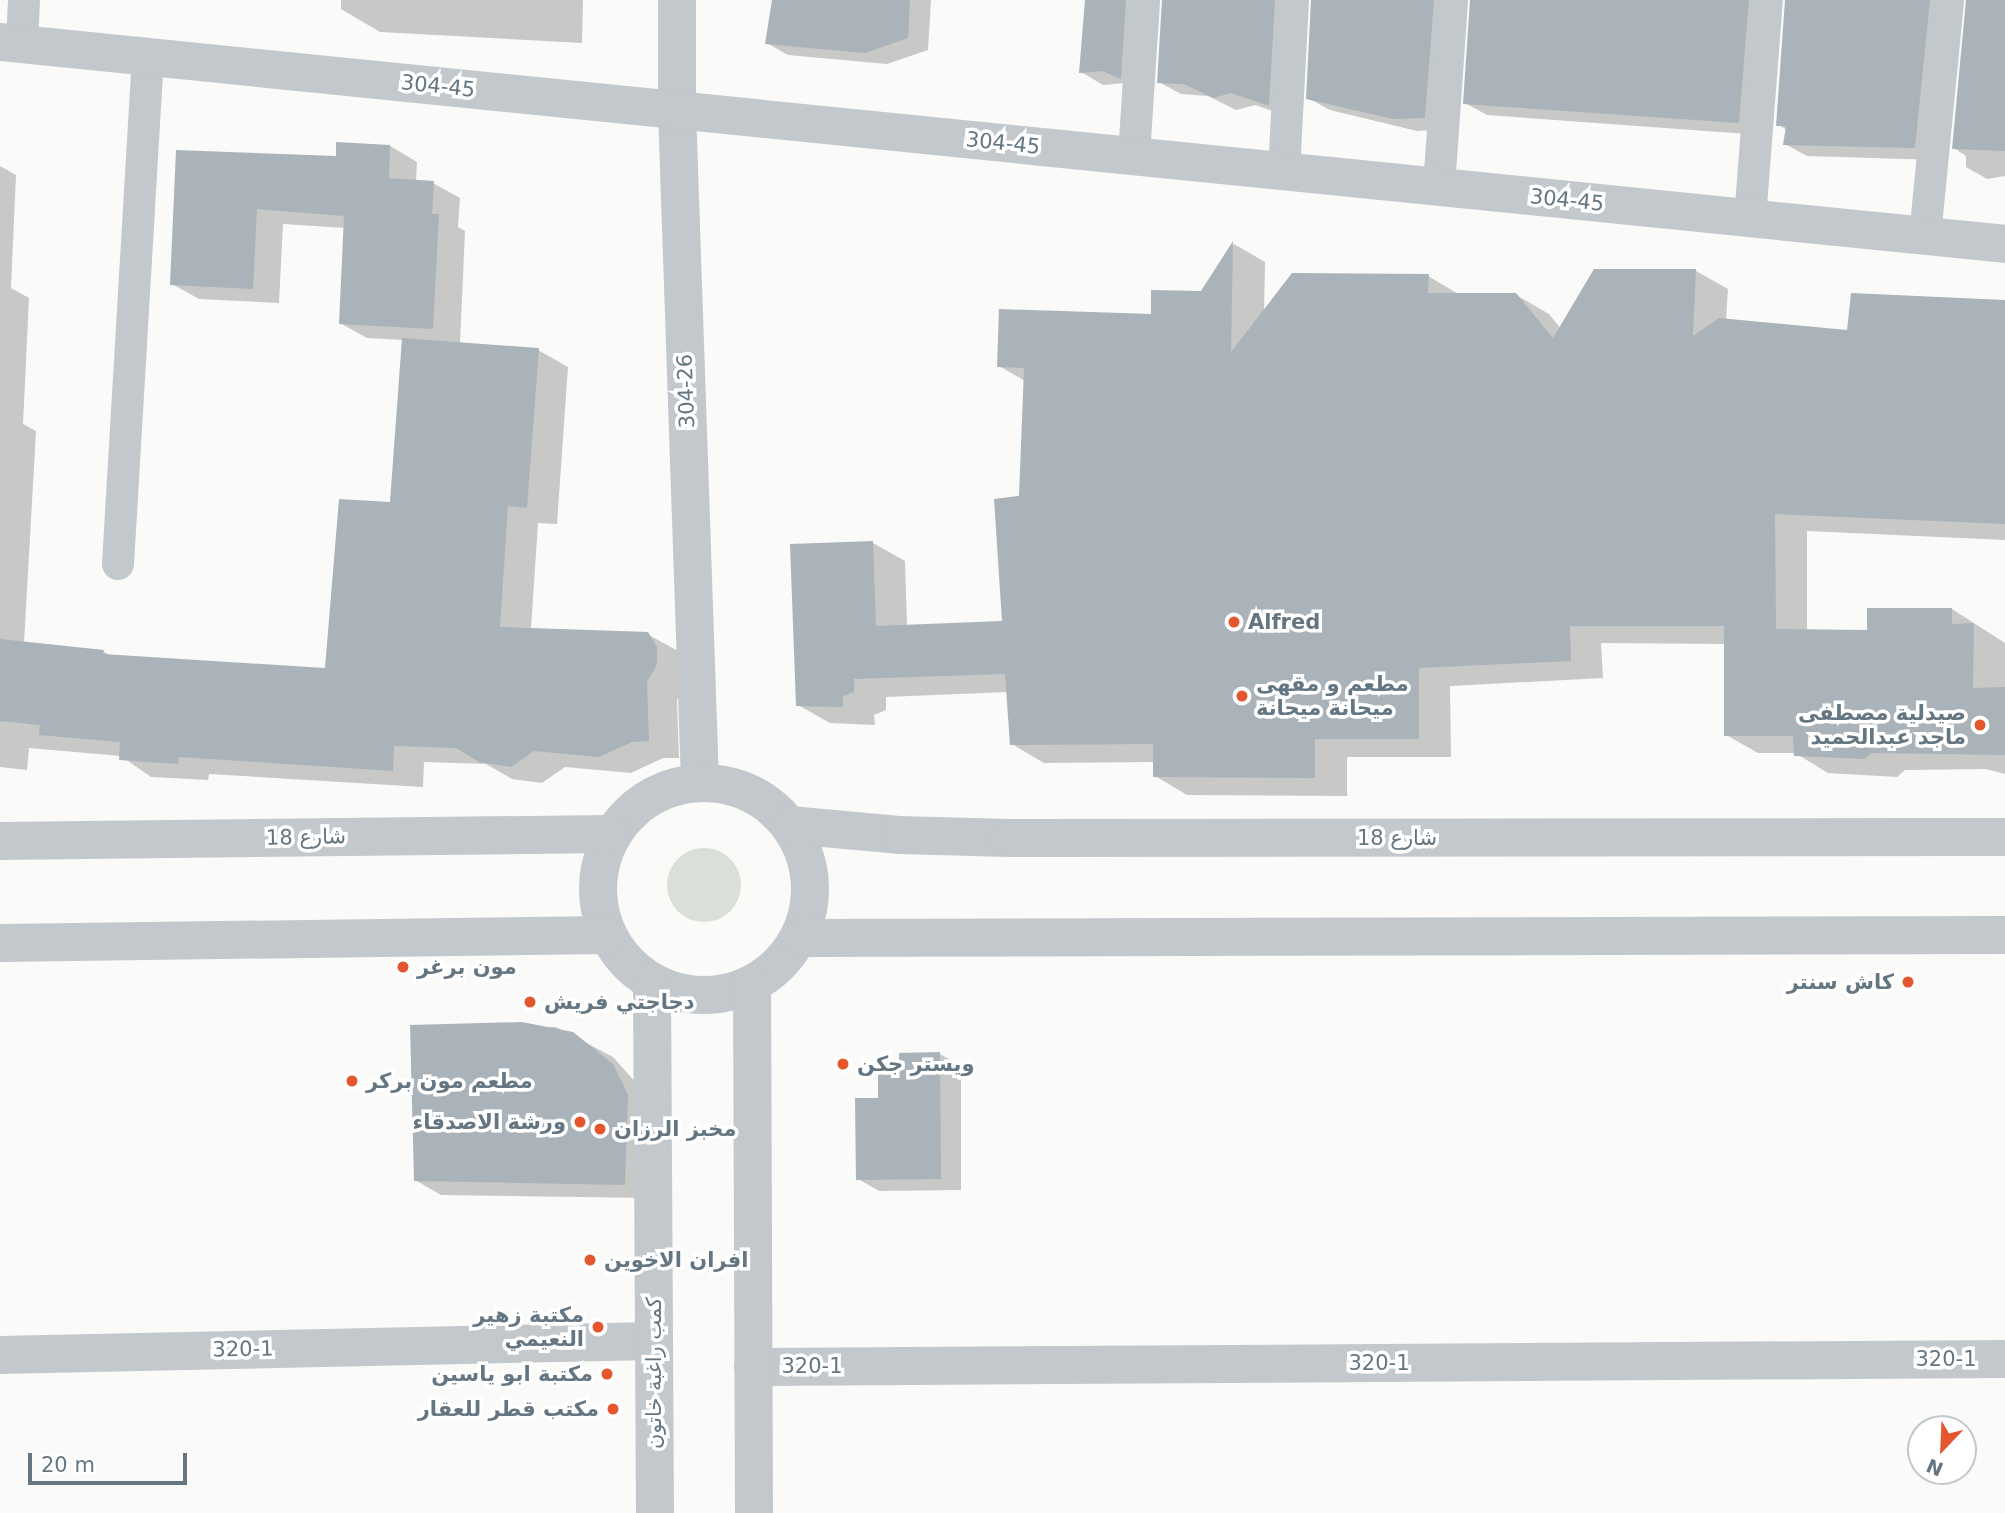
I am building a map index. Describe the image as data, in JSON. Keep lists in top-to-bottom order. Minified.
{"streets":{"street":["304-45","304-26","شارع 18","320-1","كمب راغبة خاتون"]},"crossings":[["304-45","304-26"],["304-26","شارع 18"],["304-26","كمب راغبة خاتون"],["شارع 18","كمب راغبة خاتون"],["320-1","كمب راغبة خاتون"]],"places":["Alfred","مطعم و مقهى ميحانة ميحانة","صيدلية مصطفى ماجد عبدالحميد","مون برغر","كاش سنتر","دجاجتي فريش","ويستر جكن","مطعم مون بركر","ورشة الاصدقاء","مخبز الرزان","افران الاخوين","مكتبة زهير النعيمي","مكتبة ابو ياسين","مكتب قطر للعقار"],"scale_bar":"20 m","north":"bottom left"}
